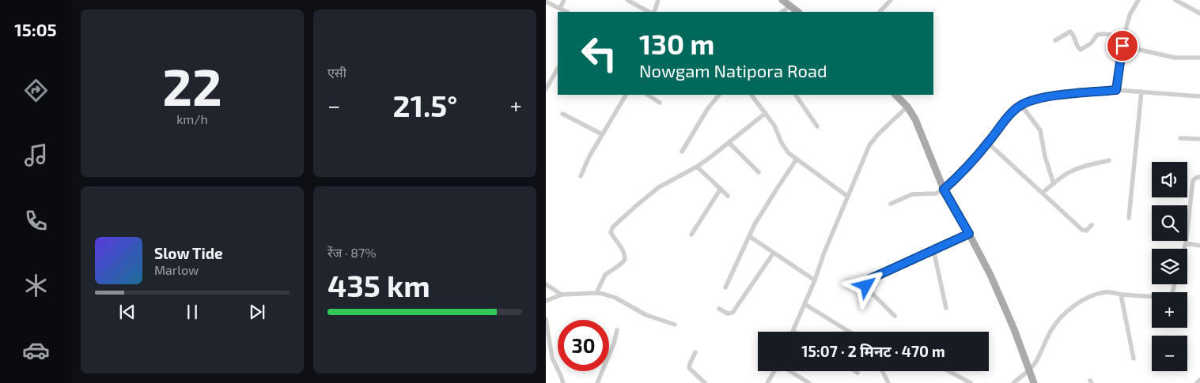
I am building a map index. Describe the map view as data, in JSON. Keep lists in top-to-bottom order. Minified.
{"page":{"tabs":"15:05","tile":[["22","km/h"],"एसी",["रेंज · 87%","435 km"]],"turn":["130 m","Nowgam Natipora Road"],"heat":["−","21.5°","+"],"map_buttons":["+","−"],"song":["Slow Tide","Marlow"],"limit":"30","trip":"15:07 · 2 मिनट · 470 m"}}
